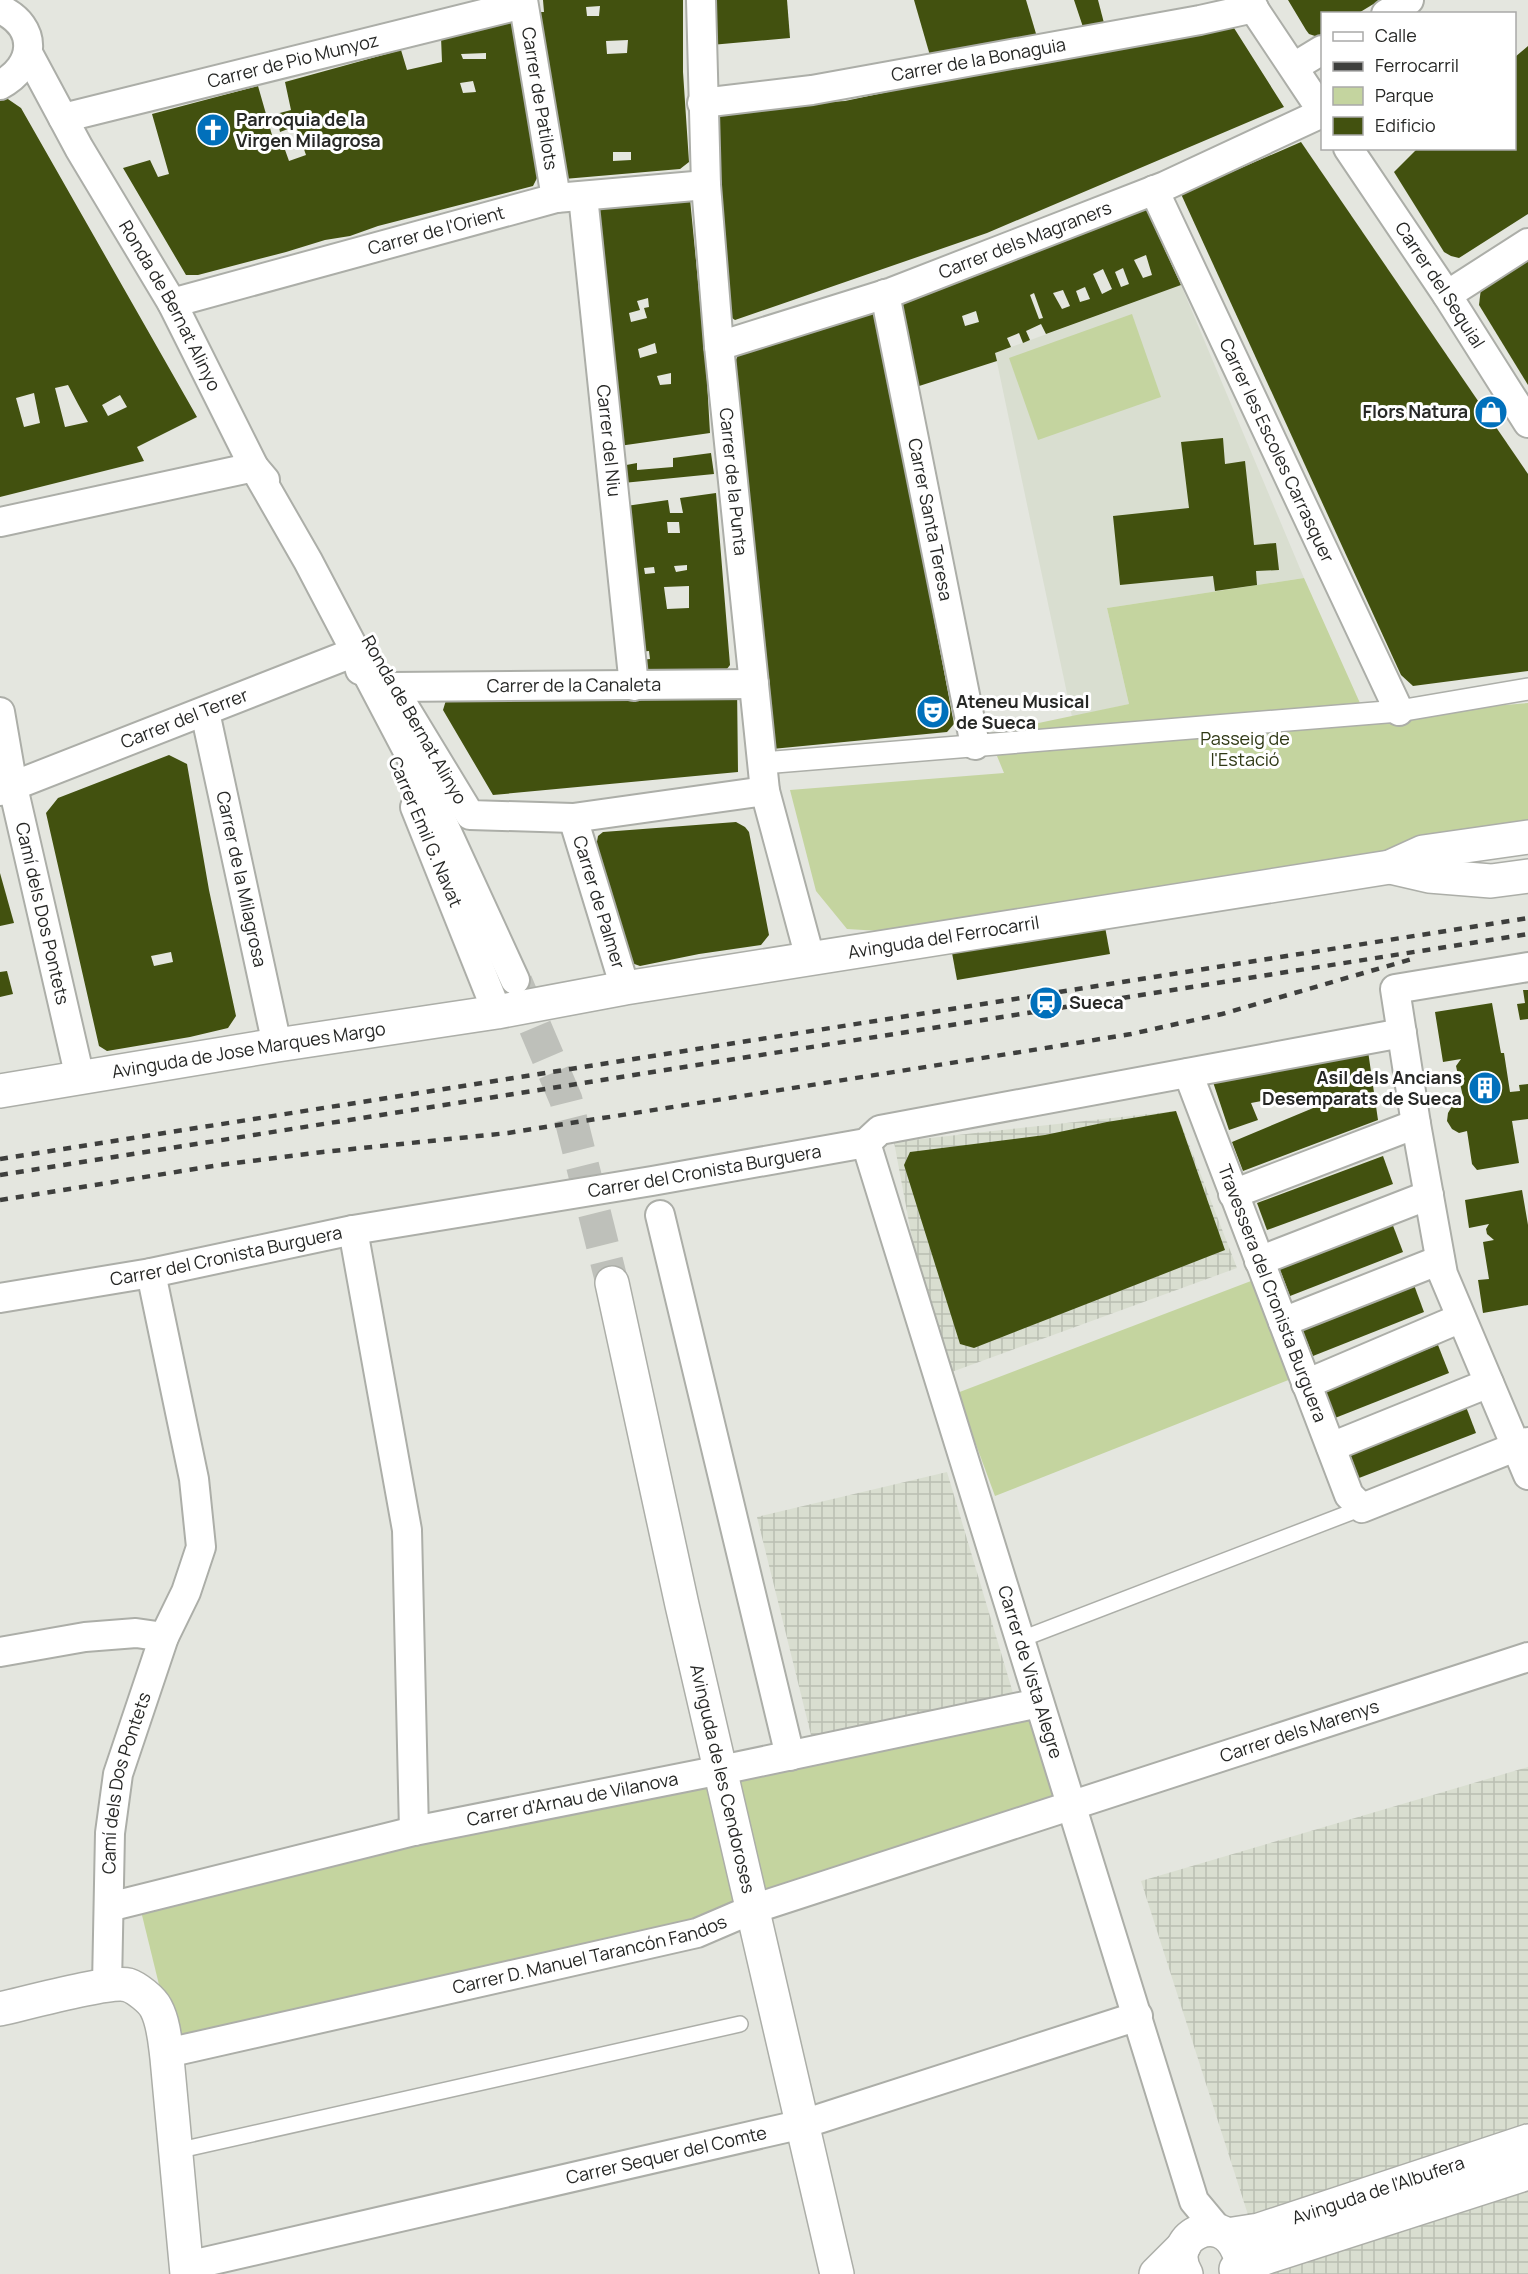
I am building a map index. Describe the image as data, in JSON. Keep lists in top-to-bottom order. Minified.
{"streets":{"street":["Carrer de la Bonaguia","Carrer de Pio Munyoz","Carrer de Patilots","Carrer de l'Orient","Carrer dels Magraners","Carrer del Sequial","Ronda de Bernat Alinyo","Carrer del Niu","Carrer les Escoles Carrasquer","Carrer de la Punta","Carrer Santa Teresa","Carrer de la Canaleta","Carrer del Terrer","Carrer Emil G. Navat","Carrer de la Milagrosa","Carrer de Palmer","Camí dels Dos Pontets","Avinguda del Ferrocarril","Avinguda de Jose Marques Margo","Carrer del Cronista Burguera","Travessera del Cronista Burguera","Carrer de Vista Alegre","Carrer dels Marenys","Avinguda de les Cendoroses","Carrer d'Arnau de Vilanova","Carrer D. Manuel Tarancón Fandos","Carrer Sequer del Comte","Avinguda de l'Albufera"]},"crossings":[["Carrer de la Bonaguia","Carrer de la Punta"],["Carrer de Pio Munyoz","Carrer de Patilots"],["Carrer de Pio Munyoz","Ronda de Bernat Alinyo"],["Carrer de Patilots","Carrer de l'Orient"],["Carrer de Patilots","Carrer del Niu"],["Carrer de l'Orient","Ronda de Bernat Alinyo"],["Carrer de l'Orient","Carrer del Niu"],["Carrer de l'Orient","Carrer de la Punta"],["Carrer dels Magraners","Carrer les Escoles Carrasquer"],["Carrer dels Magraners","Carrer de la Punta"],["Carrer dels Magraners","Carrer Santa Teresa"],["Ronda de Bernat Alinyo","Carrer de la Punta"],["Ronda de Bernat Alinyo","Carrer de la Canaleta"],["Ronda de Bernat Alinyo","Carrer del Terrer"],["Ronda de Bernat Alinyo","Carrer Emil G. Navat"],["Ronda de Bernat Alinyo","Carrer de Palmer"],["Carrer del Niu","Carrer de la Canaleta"],["Carrer de la Punta","Carrer de la Canaleta"],["Carrer de la Punta","Avinguda del Ferrocarril"],["Carrer del Terrer","Carrer Emil G. Navat"],["Carrer del Terrer","Carrer de la Milagrosa"],["Carrer del Terrer","Camí dels Dos Pontets"],["Carrer Emil G. Navat","Avinguda del Ferrocarril"],["Carrer Emil G. Navat","Avinguda de Jose Marques Margo"],["Carrer de la Milagrosa","Avinguda de Jose Marques Margo"],["Carrer de Palmer","Avinguda del Ferrocarril"],["Camí dels Dos Pontets","Avinguda de Jose Marques Margo"],["Camí dels Dos Pontets","Carrer del Cronista Burguera"],["Camí dels Dos Pontets","Carrer d'Arnau de Vilanova"],["Avinguda del Ferrocarril","Avinguda de Jose Marques Margo"],["Carrer del Cronista Burguera","Travessera del Cronista Burguera"],["Carrer del Cronista Burguera","Carrer de Vista Alegre"],["Carrer de Vista Alegre","Carrer dels Marenys"],["Carrer de Vista Alegre","Carrer d'Arnau de Vilanova"],["Carrer de Vista Alegre","Carrer D. Manuel Tarancón Fandos"],["Carrer de Vista Alegre","Carrer Sequer del Comte"],["Carrer de Vista Alegre","Avinguda de l'Albufera"],["Carrer dels Marenys","Carrer D. Manuel Tarancón Fandos"],["Avinguda de les Cendoroses","Carrer d'Arnau de Vilanova"],["Avinguda de les Cendoroses","Carrer D. Manuel Tarancón Fandos"],["Avinguda de les Cendoroses","Carrer Sequer del Comte"]],"parks":["Passeig de l'Estació"],"places":{"church":["Parroquia de la Virgen Milagrosa"],"shop":["Flors Natura"],"theatre":["Ateneu Musical de Sueca"],"station":["Sueca"],"building":["Asil dels Ancians Desemparats de Sueca"]},"legend":["Calle","Ferrocarril","Parque","Edificio"]}
